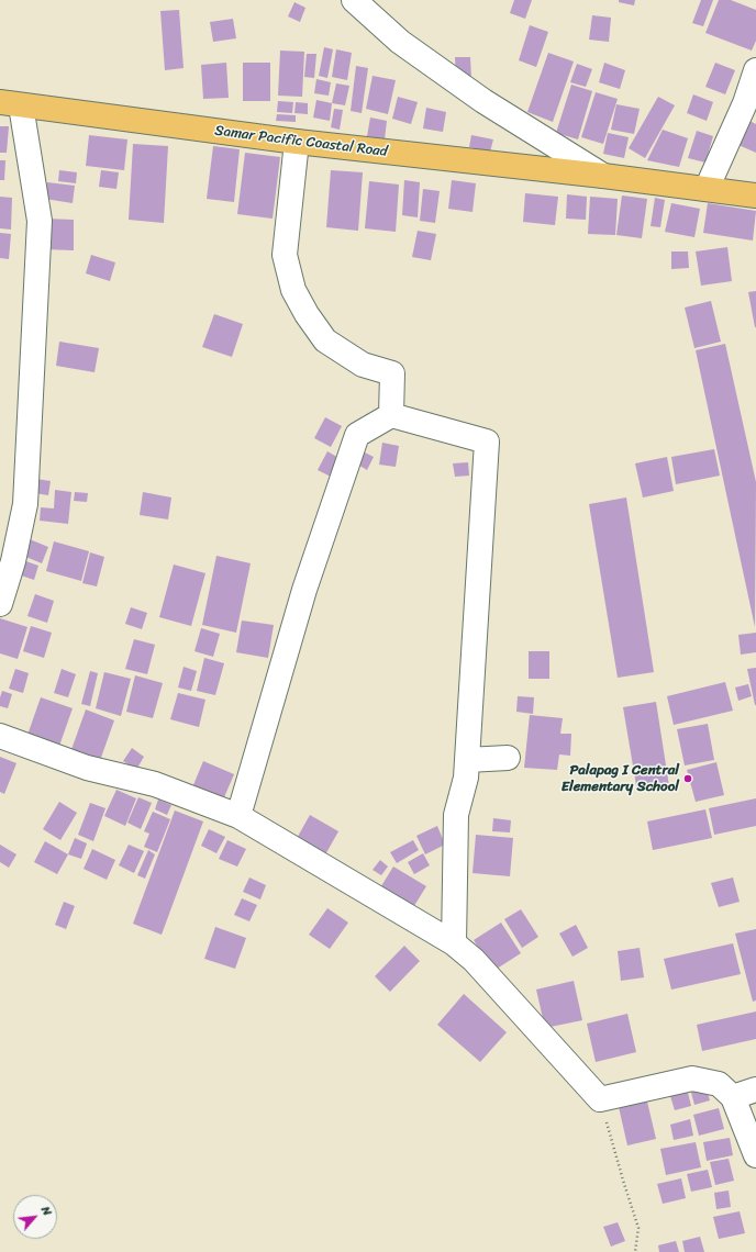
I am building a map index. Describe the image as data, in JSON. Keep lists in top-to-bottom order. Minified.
{"streets":{"main road":["Samar Pacific Coastal Road"]},"places":["Palapag I Central Elementary School"],"north":"top right"}
